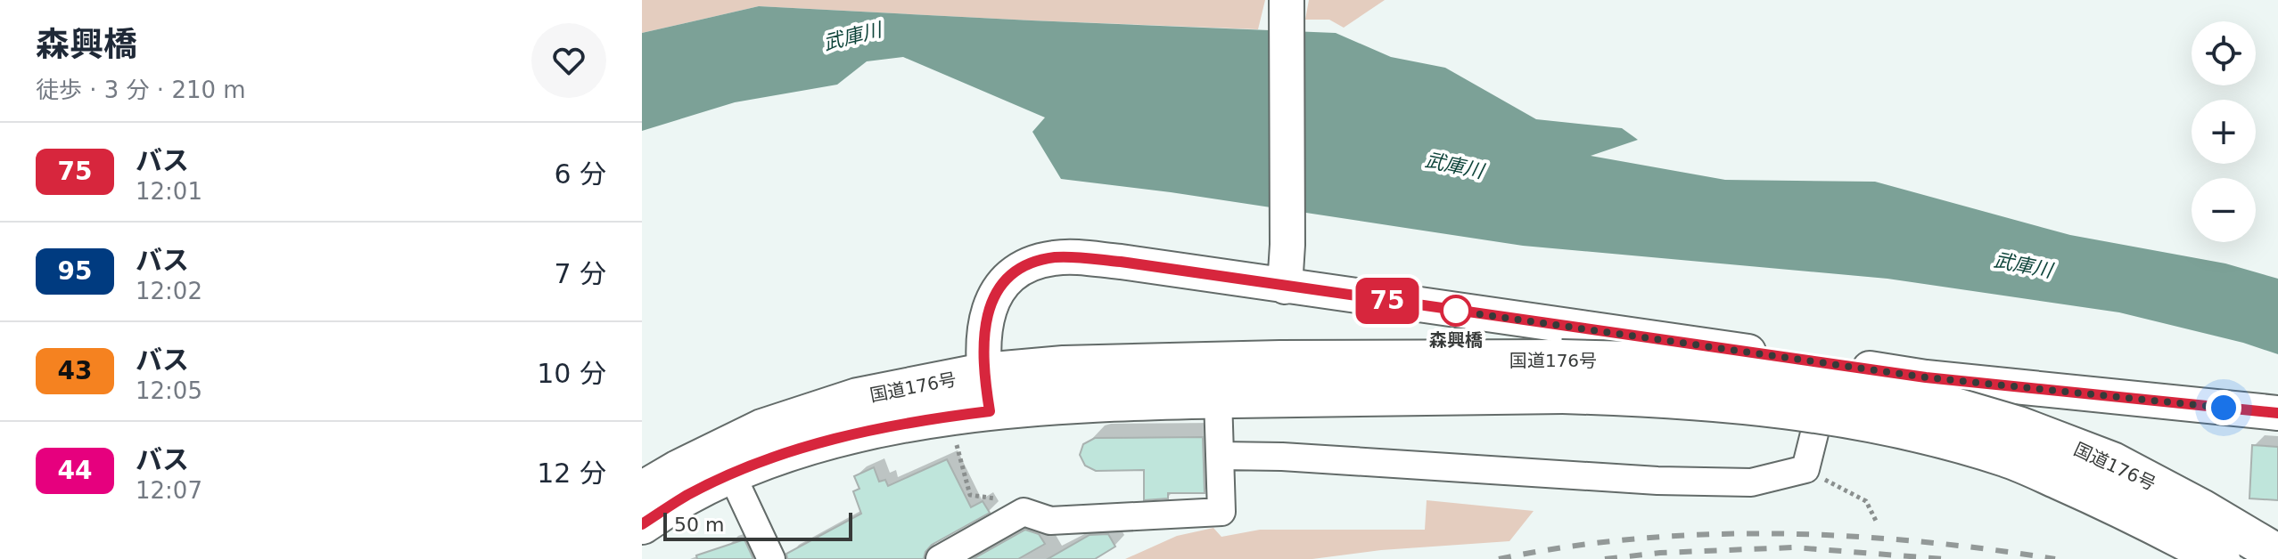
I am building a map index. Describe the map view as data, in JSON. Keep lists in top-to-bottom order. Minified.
{"streets":{"highway":["国道176号"]},"water":["武庫川"],"places":["森興橋"],"lines":["bus line 75"],"scale_bar":"50 m","page":{"heading":["森興橋","徒歩 · 3 分 · 210 m"],"on_map":"75","map_buttons":["+","−"],"list":[{"mark":"75","name":"バス","note":"12:01","value":"6 分"},{"mark":"95","name":"バス","note":"12:02","value":"7 分"},{"mark":"43","name":"バス","note":"12:05","value":"10 分"},{"mark":"44","name":"バス","note":"12:07","value":"12 分"}],"scale":"50 m"}}
